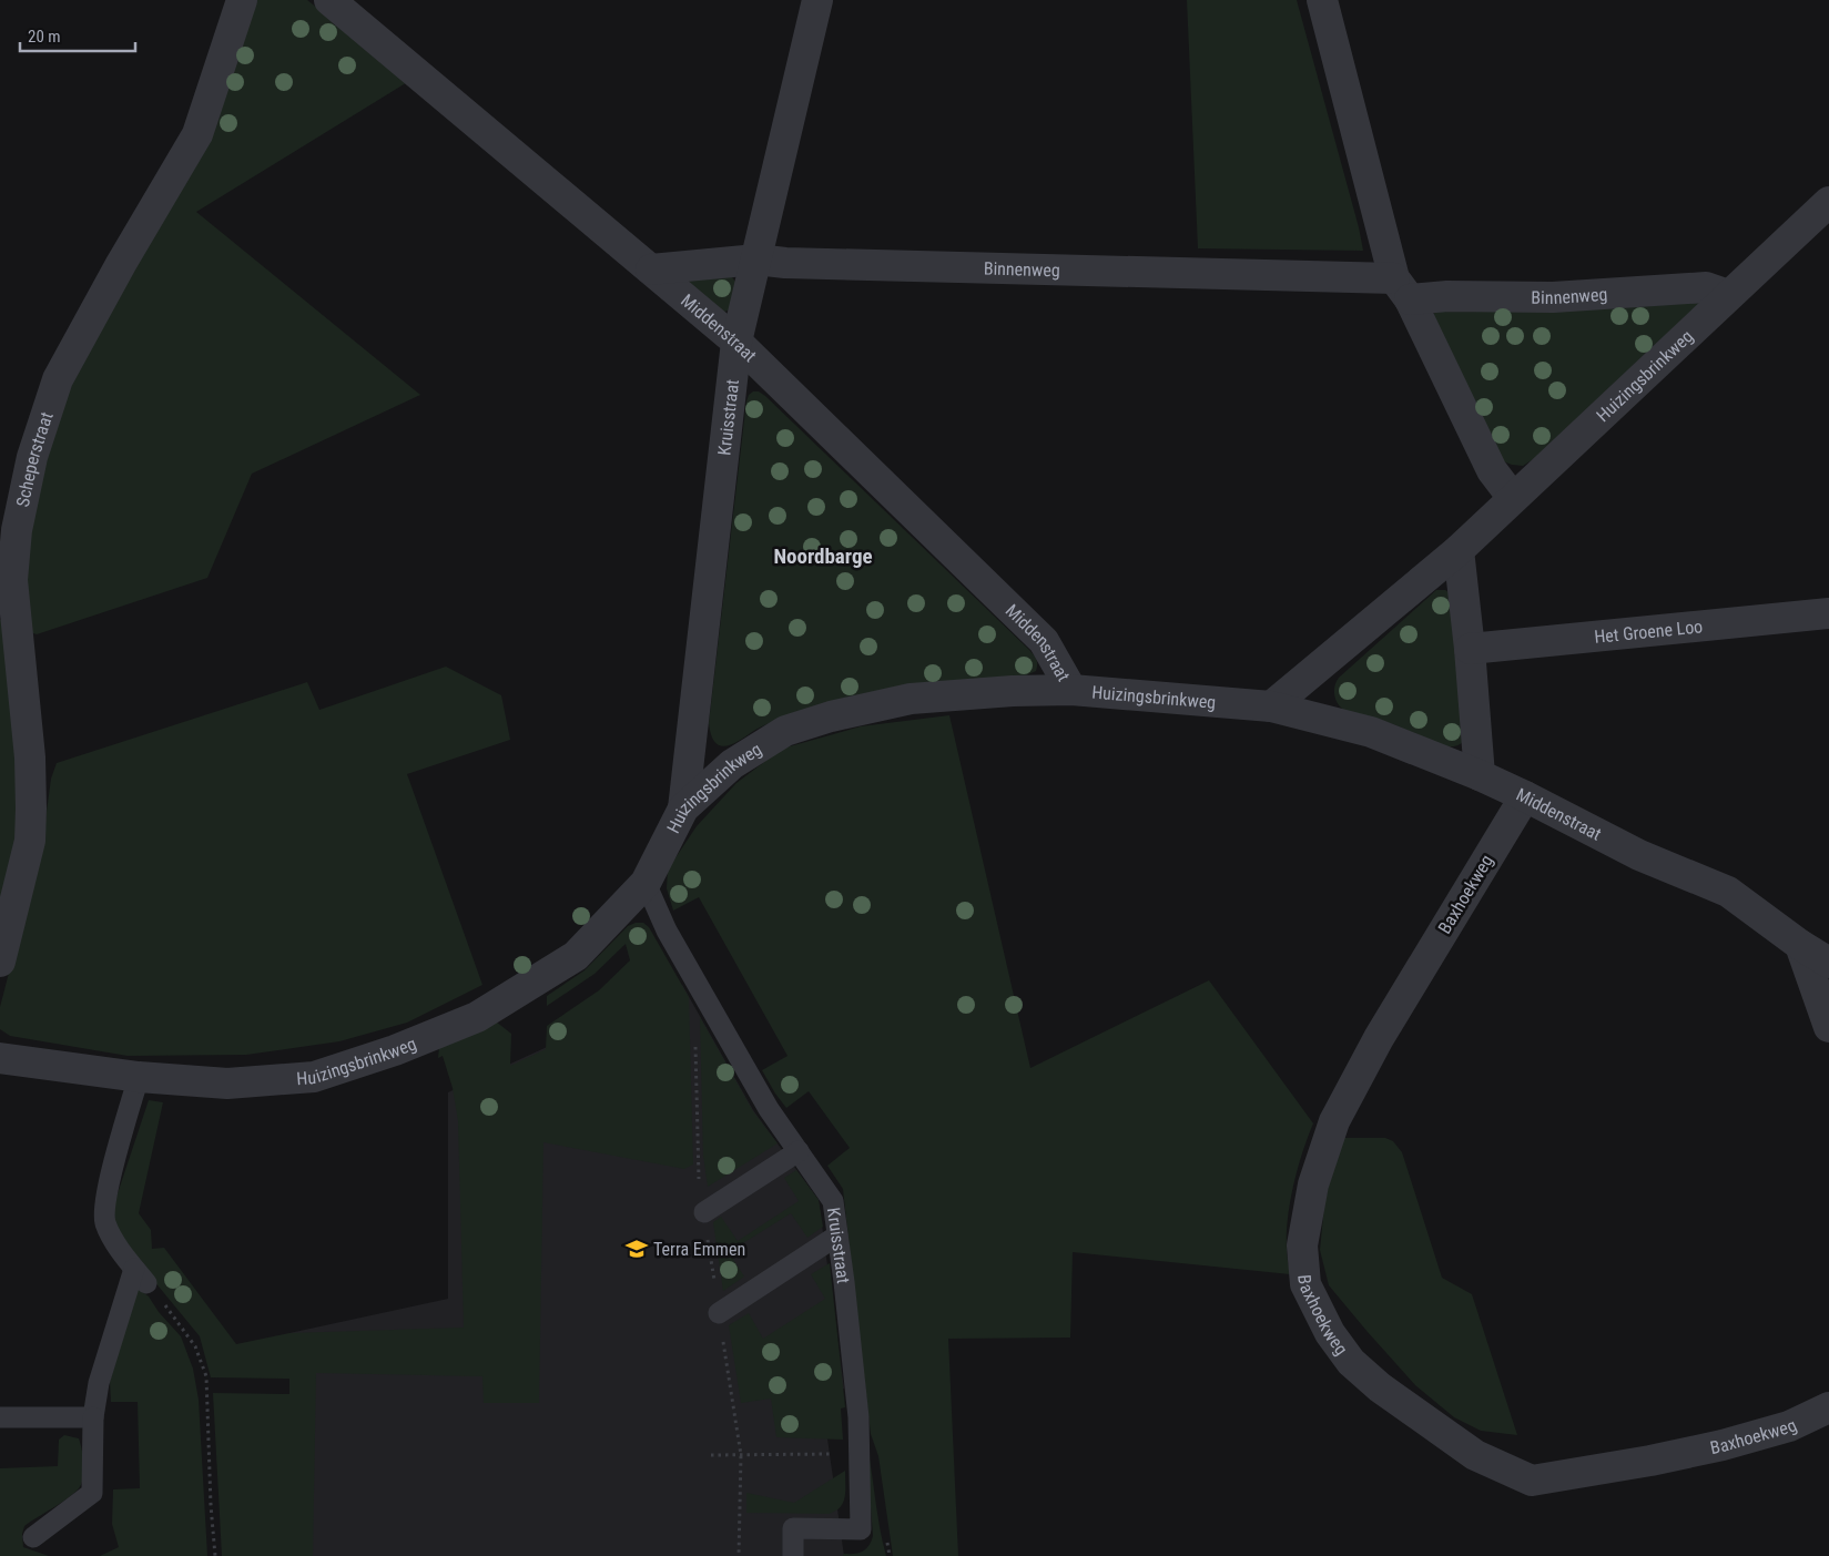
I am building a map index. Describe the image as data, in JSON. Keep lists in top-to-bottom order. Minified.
{"streets":{"street":["Binnenweg","Middenstraat","Huizingsbrinkweg","Kruisstraat","Scheperstraat","Het Groene Loo","Baxhoekweg"]},"crossings":[["Binnenweg","Middenstraat"],["Binnenweg","Huizingsbrinkweg"],["Binnenweg","Kruisstraat"],["Middenstraat","Huizingsbrinkweg"],["Middenstraat","Kruisstraat"],["Middenstraat","Baxhoekweg"],["Huizingsbrinkweg","Kruisstraat"]],"districts":["Noordbarge"],"places":{"school or university":["Terra Emmen"]},"scale_bar":"20 m"}
